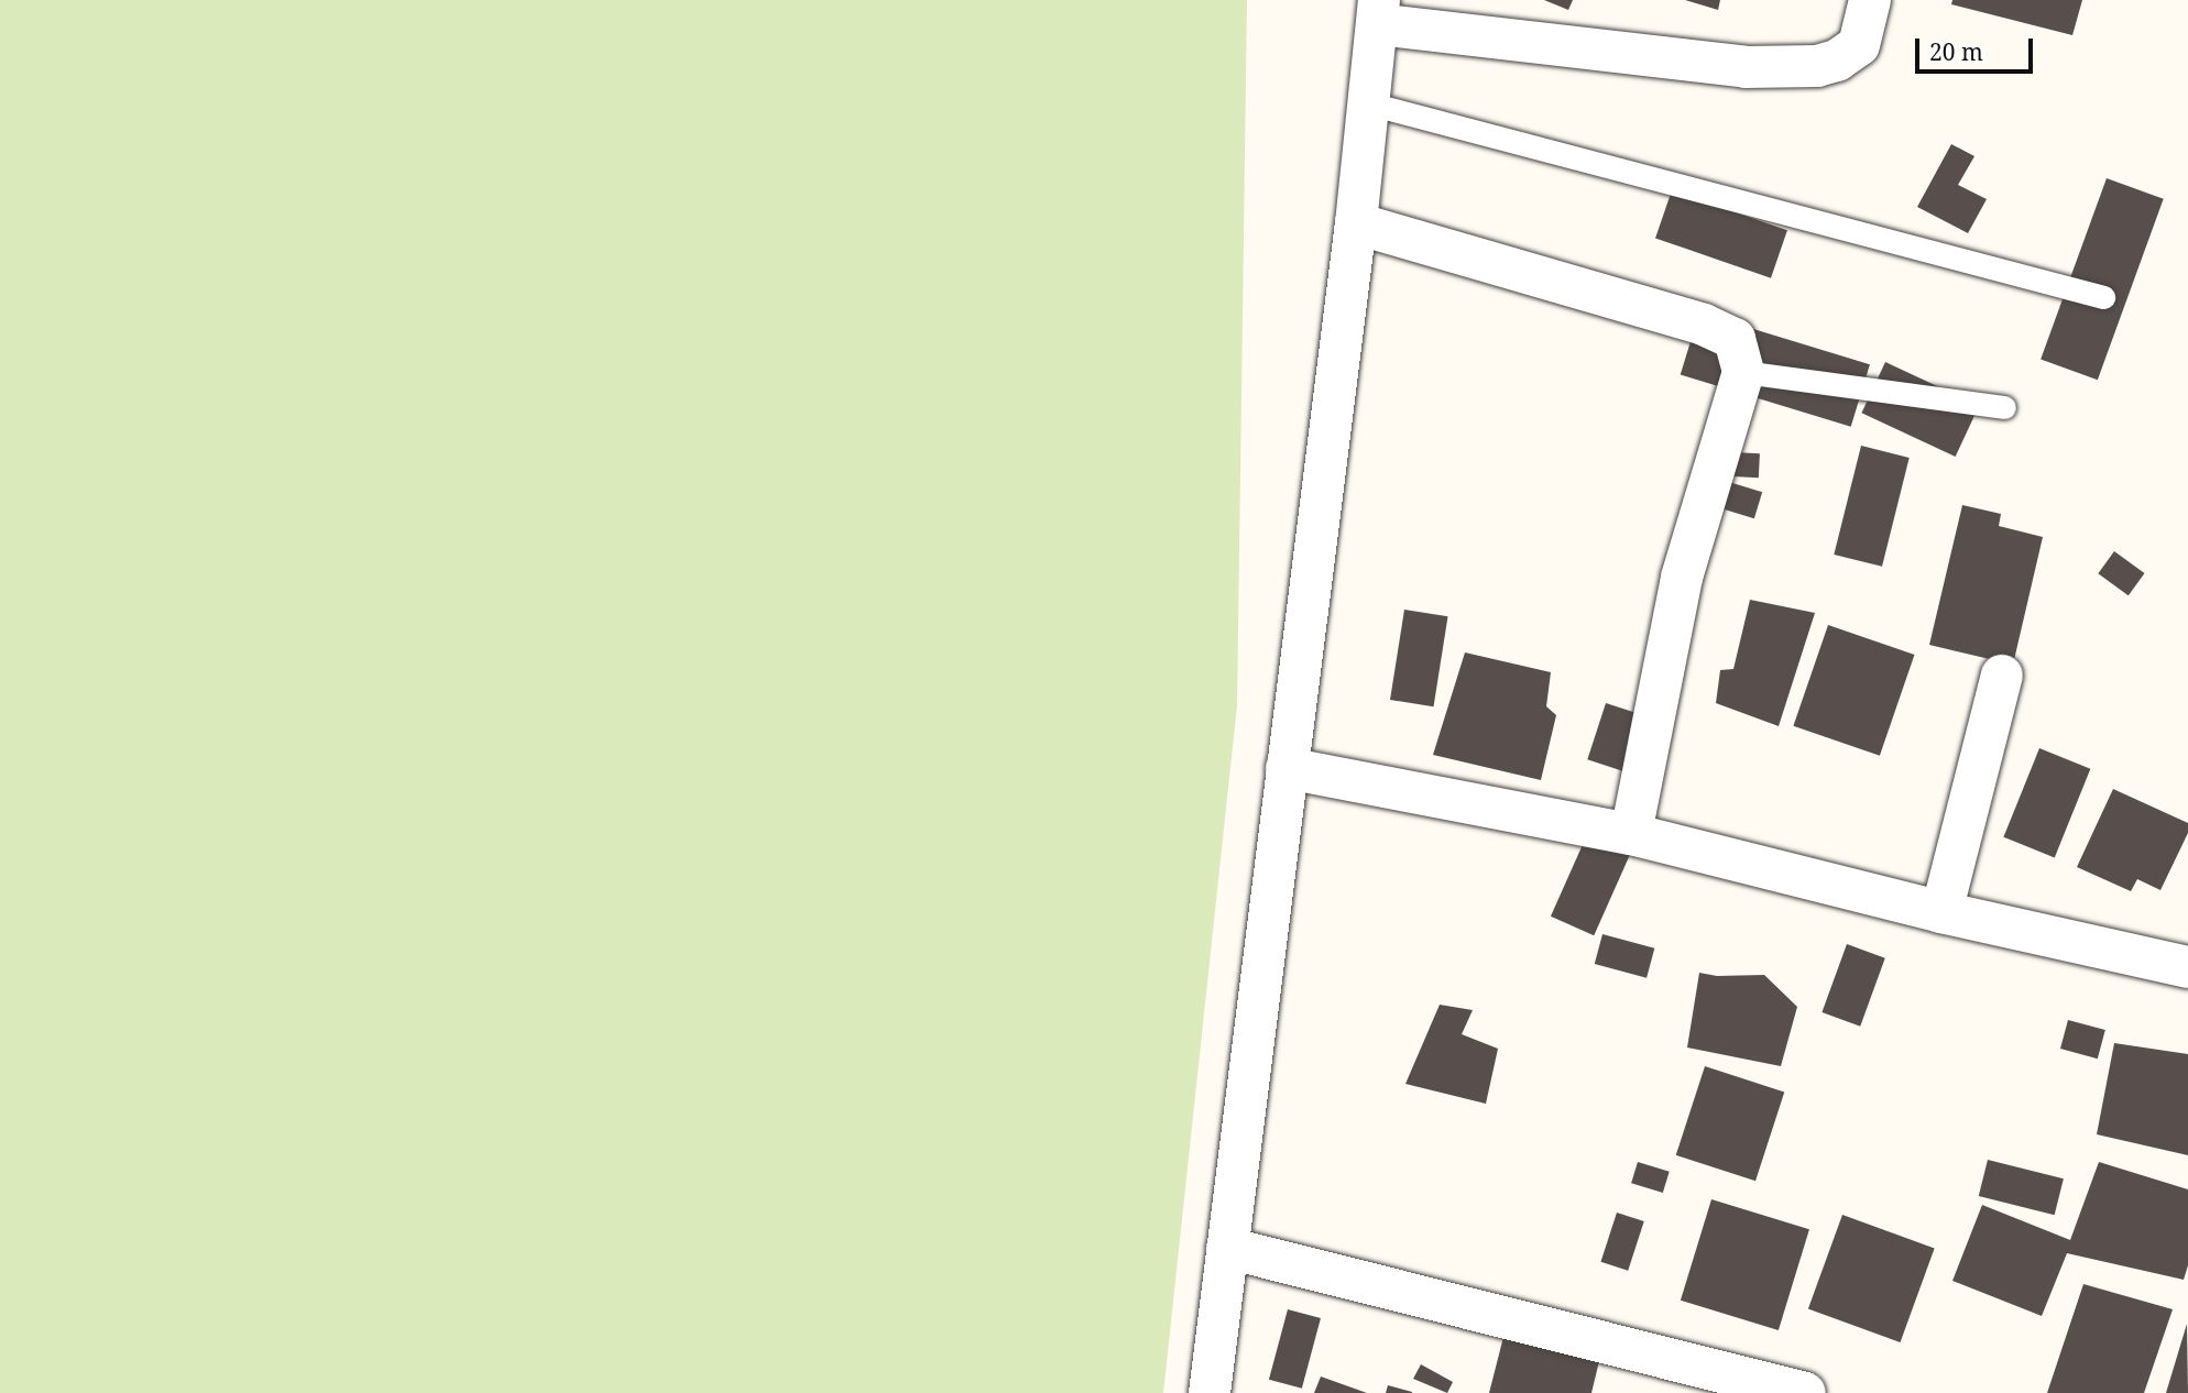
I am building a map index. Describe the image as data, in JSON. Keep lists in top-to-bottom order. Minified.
{"scale_bar":"20 m"}
